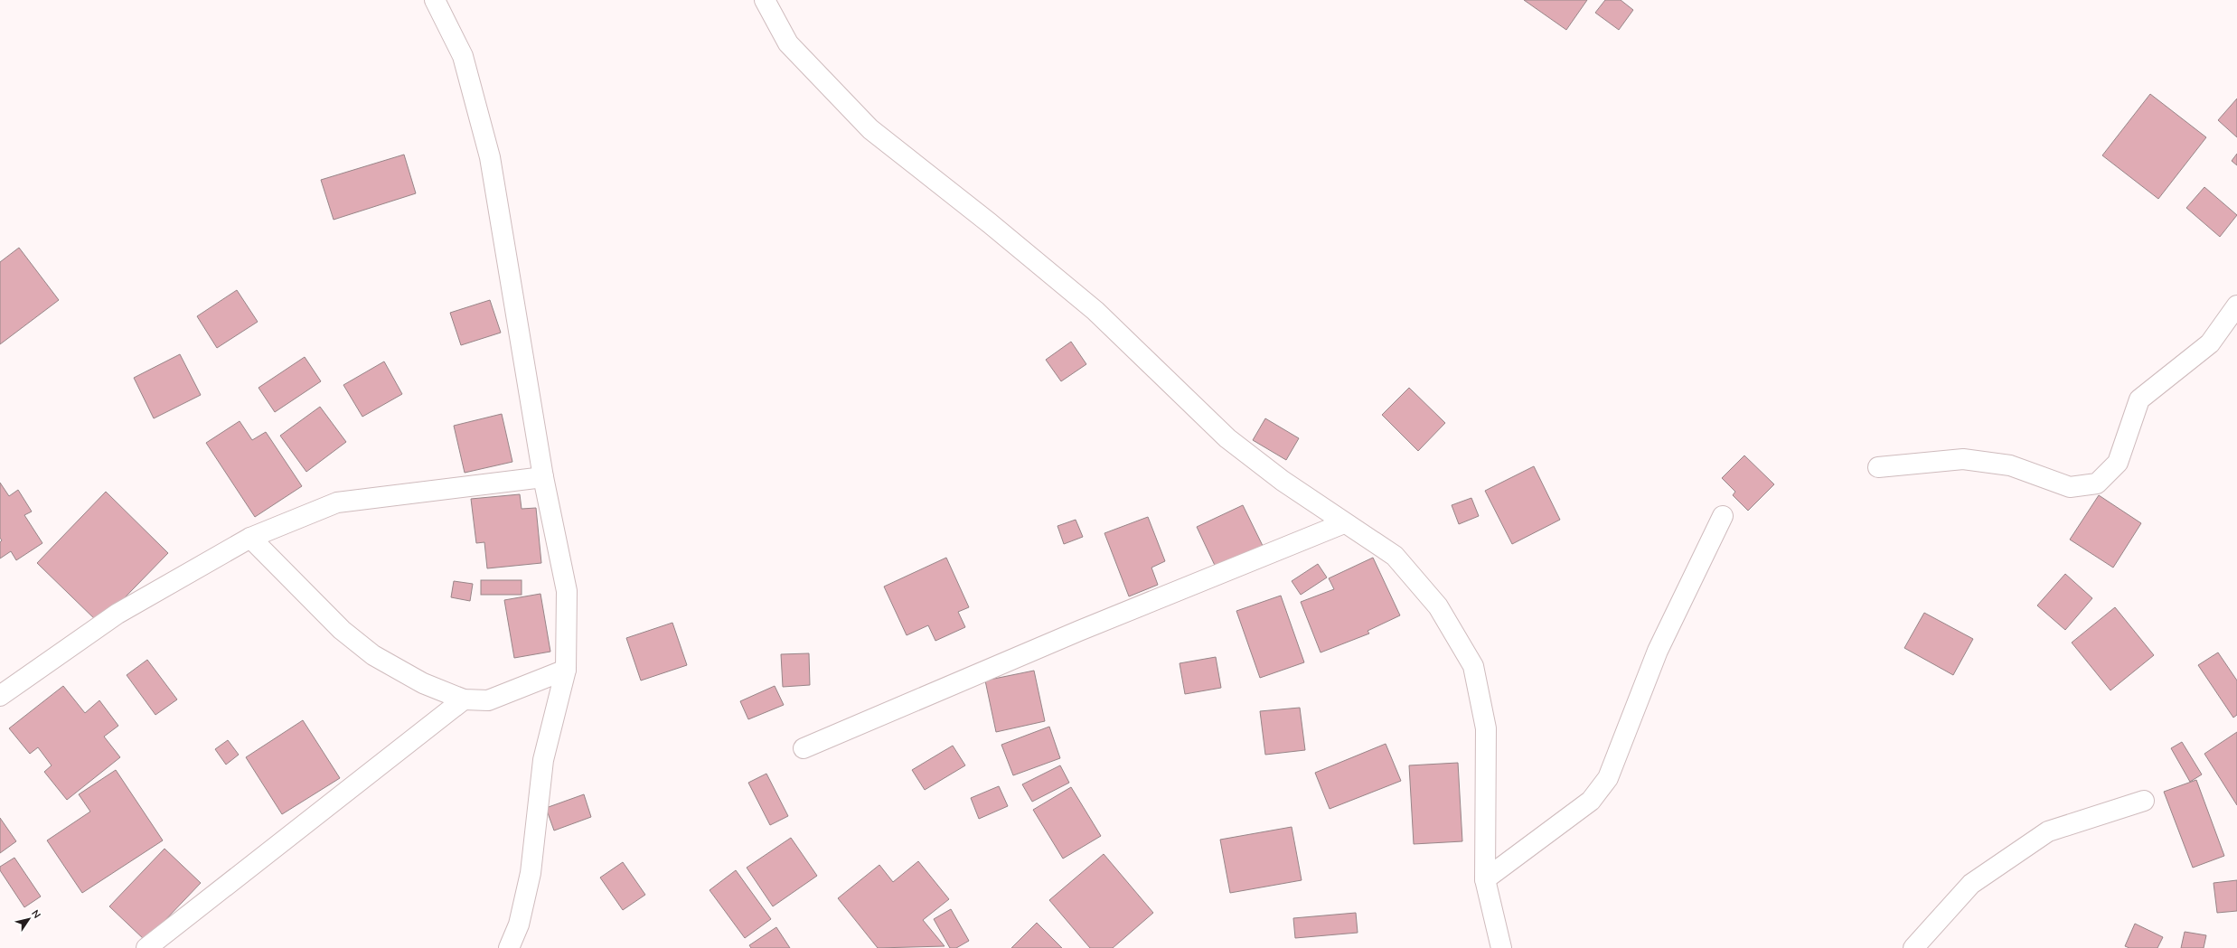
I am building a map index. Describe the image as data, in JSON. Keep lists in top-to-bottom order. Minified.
{"north":"top right"}
